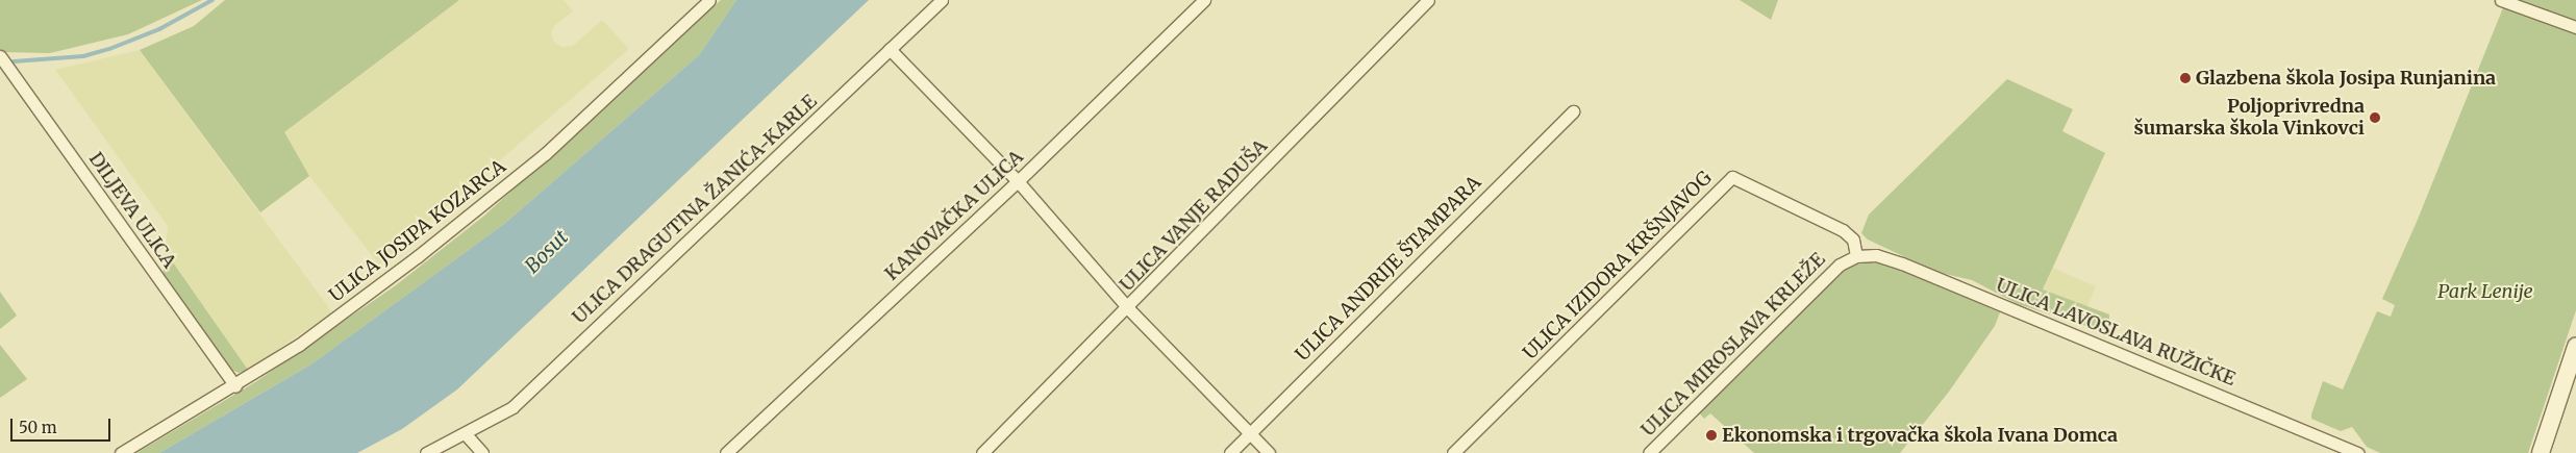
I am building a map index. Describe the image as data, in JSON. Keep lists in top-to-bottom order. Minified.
{"streets":{"street":["ULICA DRAGUTINA ŽANIĆA-KARLE","DILJEVA ULICA","KANOVAČKA ULICA","ULICA VANJE RADUŠA","ULICA JOSIPA KOZARCA","ULICA IZIDORA KRŠNJAVOG","ULICA ANDRIJE ŠTAMPARA","ULICA LAVOSLAVA RUŽIČKE","ULICA MIROSLAVA KRLEŽE"]},"crossings":[["DILJEVA ULICA","ULICA JOSIPA KOZARCA"],["ULICA IZIDORA KRŠNJAVOG","ULICA LAVOSLAVA RUŽIČKE"],["ULICA IZIDORA KRŠNJAVOG","ULICA MIROSLAVA KRLEŽE"],["ULICA LAVOSLAVA RUŽIČKE","ULICA MIROSLAVA KRLEŽE"]],"water":["Bosut"],"parks":["Park Lenije"],"places":["Glazbena škola Josipa Runjanina","Poljoprivredna šumarska škola Vinkovci","Ekonomska i trgovačka škola Ivana Domca"],"scale_bar":"50 m"}
